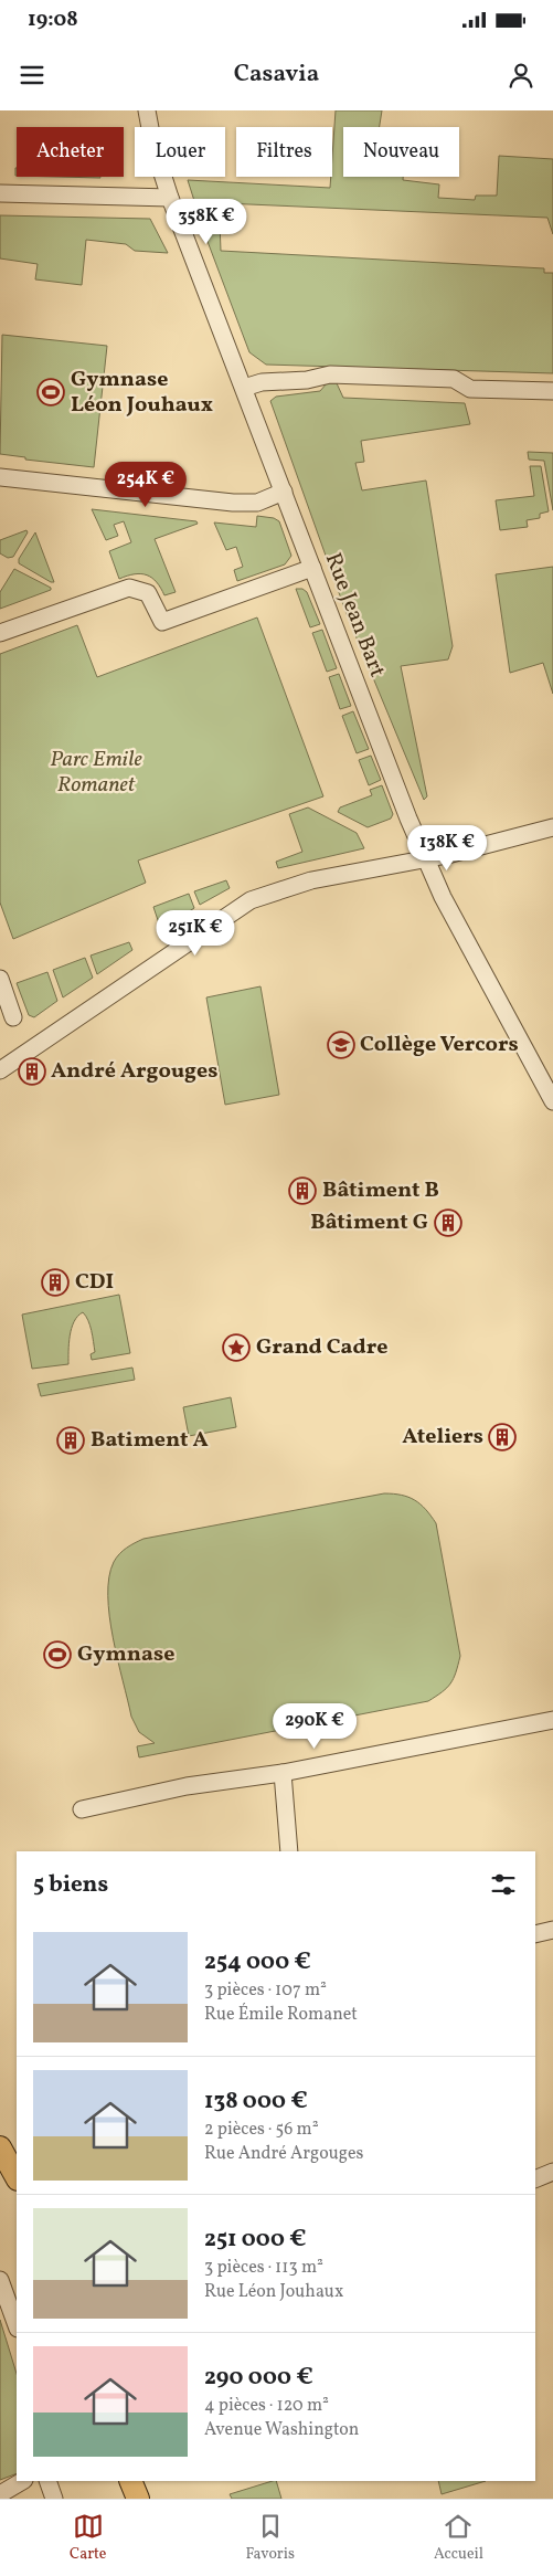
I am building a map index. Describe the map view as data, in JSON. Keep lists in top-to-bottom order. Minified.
{"streets":{"street":["Rue Jean Bart"]},"parks":["Parc Emile Romanet"],"places":{"sports":["Gymnase Léon Jouhaux","Gymnase"],"school or university":["Collège Vercors"],"building":["André Argouges","Bâtiment B","Bâtiment G","CDI","Ateliers","Batiment A"],"place":["Grand Cadre"]},"page":{"status":"19:08","header":"Casavia","chip":["Acheter","Louer","Filtres","Nouveau"],"price":["358K €","254K €","138K €","251K €","290K €"],"heading":"5 biens","list":[{"name":"254 000 €","note":"3 pièces · 107 m² · Rue Émile Romanet"},{"name":"138 000 €","note":"2 pièces · 56 m² · Rue André Argouges"},{"name":"251 000 €","note":"3 pièces · 113 m² · Rue Léon Jouhaux"},{"name":"290 000 €","note":"4 pièces · 120 m² · Avenue Washington"}],"tabs":["Carte","Favoris","Accueil"]}}
